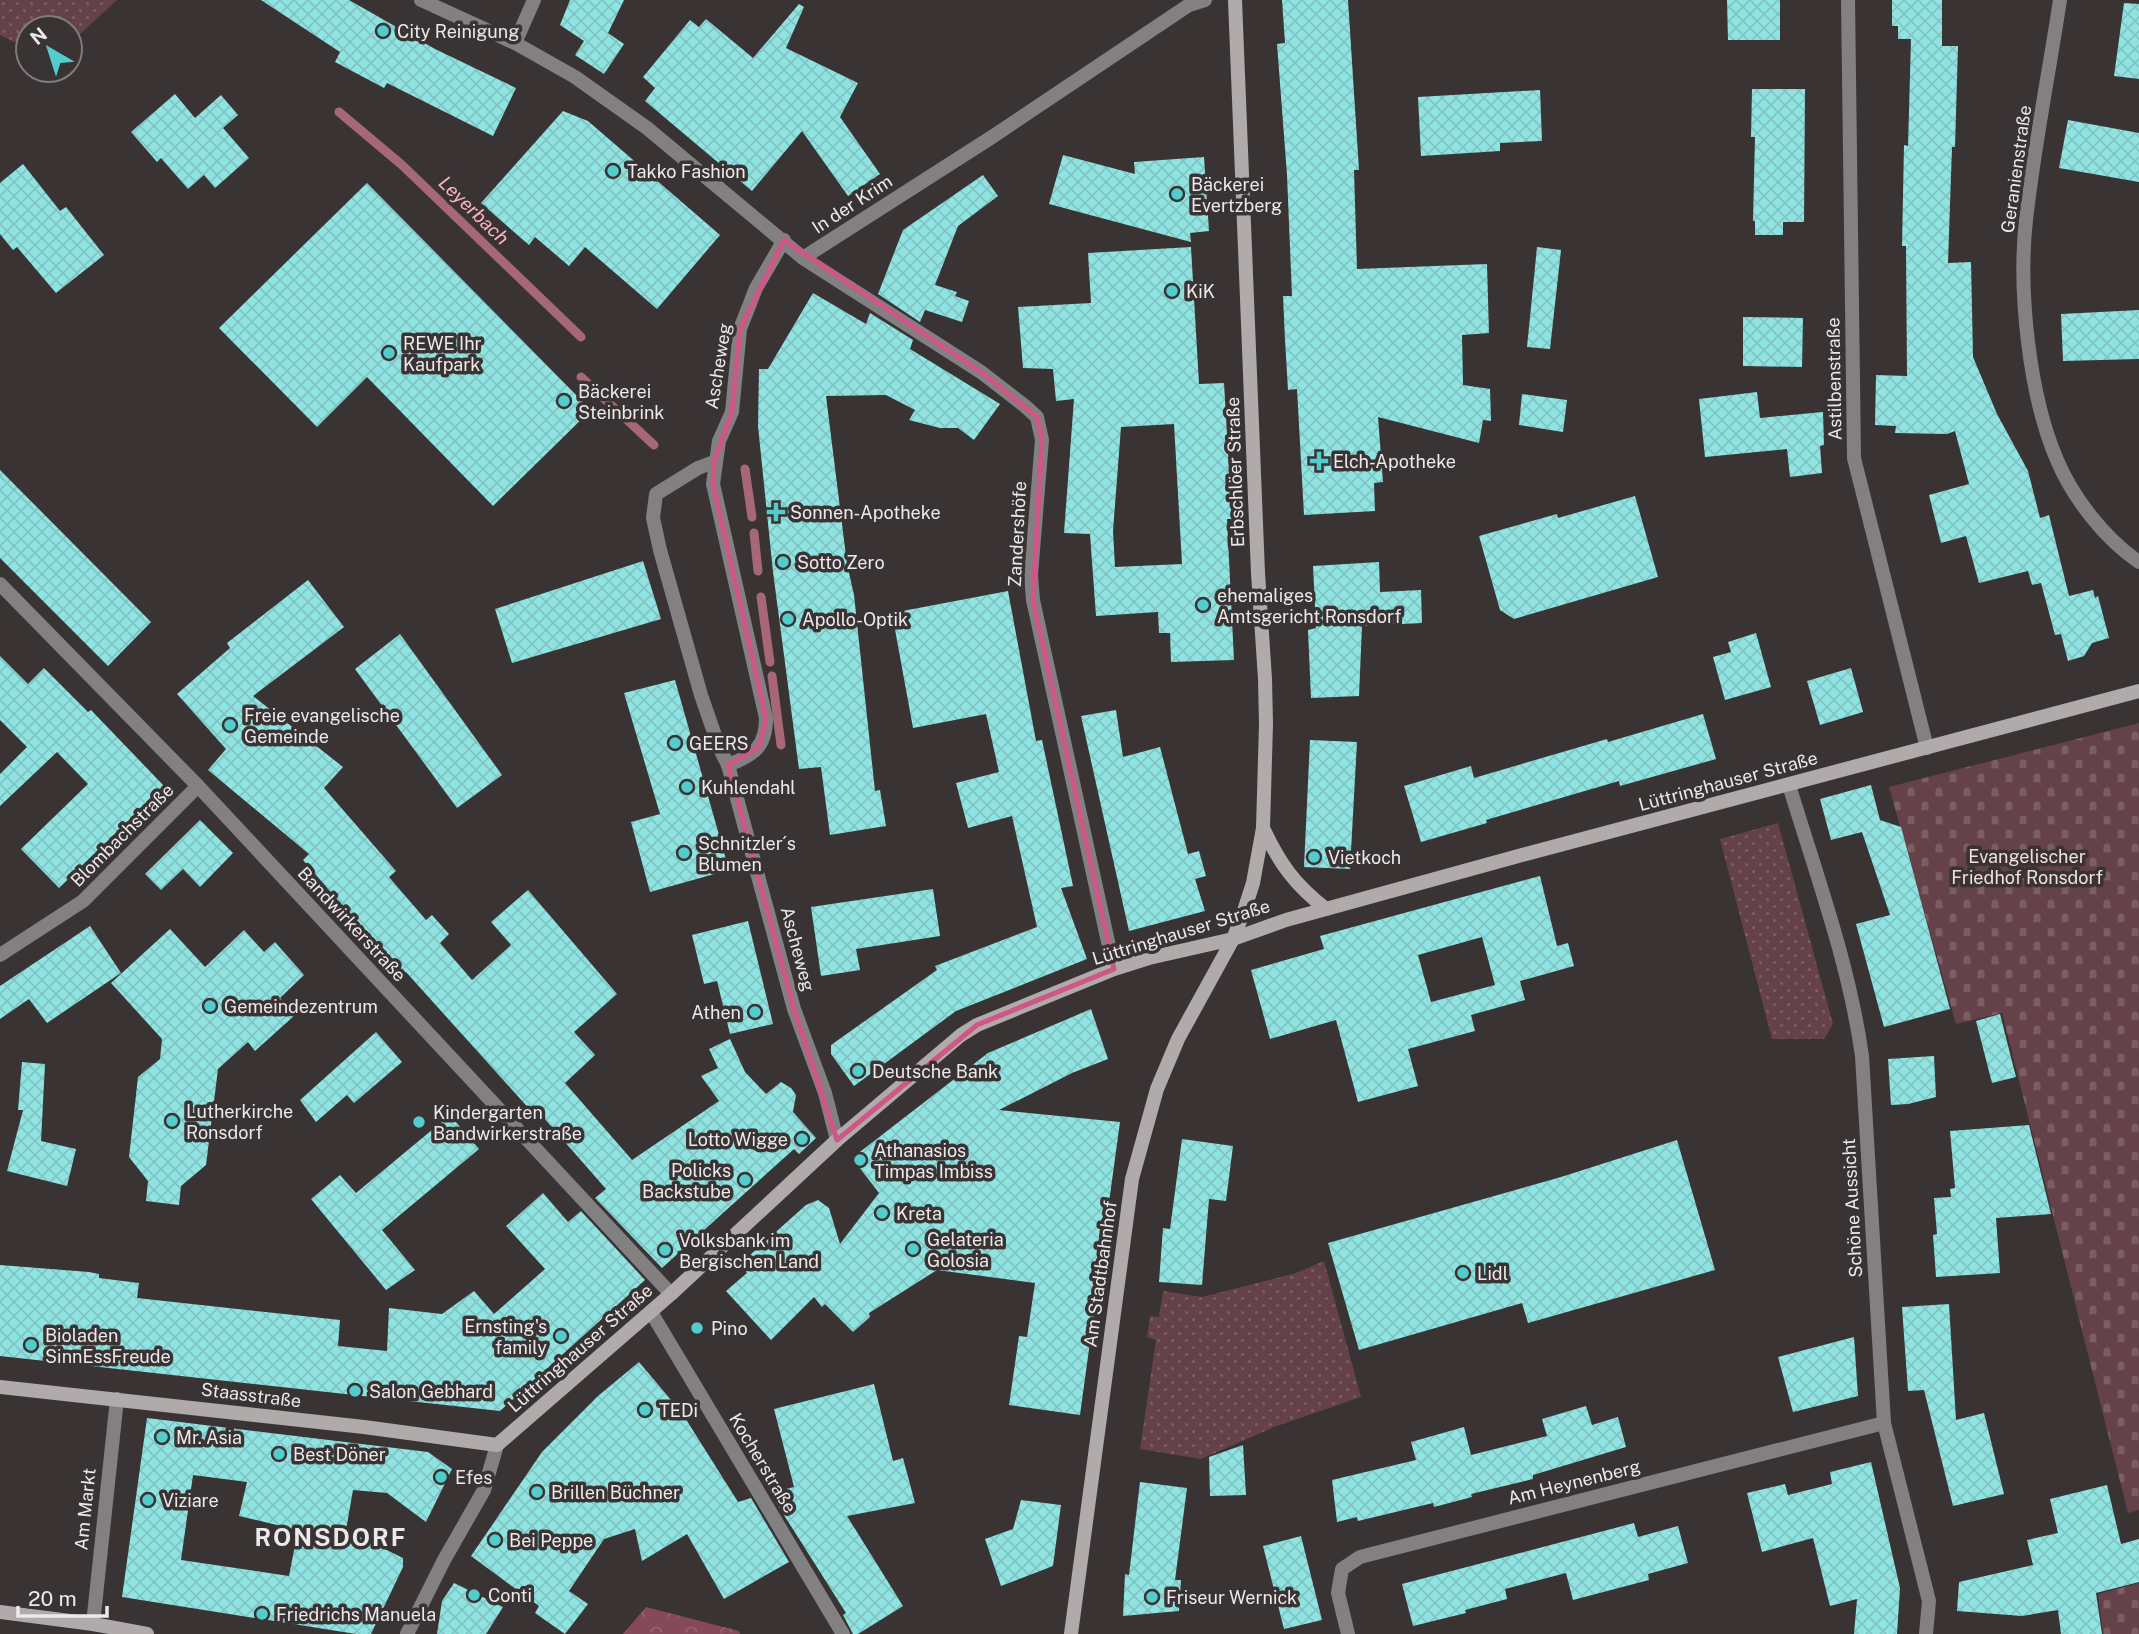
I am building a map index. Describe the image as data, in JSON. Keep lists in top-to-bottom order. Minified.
{"streets":{"main road":["Erbschlöer Straße","Lüttringhauser Straße","Am Stadtbahnhof","Staasstraße"],"street":["Geranienstraße","In der Krim","Ascheweg","Astilbenstraße","Zandershöfe","Blombachstraße","Bandwirkerstraße","Schöne Aussicht","Kocherstraße","Am Heynenberg","Am Markt"]},"crossings":[["In der Krim","Ascheweg"],["In der Krim","Zandershöfe"],["Ascheweg","Lüttringhauser Straße"],["Astilbenstraße","Lüttringhauser Straße"],["Erbschlöer Straße","Lüttringhauser Straße"],["Erbschlöer Straße","Am Stadtbahnhof"],["Zandershöfe","Lüttringhauser Straße"],["Lüttringhauser Straße","Bandwirkerstraße"],["Lüttringhauser Straße","Schöne Aussicht"],["Lüttringhauser Straße","Am Stadtbahnhof"],["Lüttringhauser Straße","Staasstraße"],["Lüttringhauser Straße","Kocherstraße"],["Blombachstraße","Bandwirkerstraße"],["Schöne Aussicht","Am Heynenberg"],["Staasstraße","Am Markt"]],"districts":["RONSDORF"],"water":["Leyerbach"],"parks":["Evangelischer Friedhof Ronsdorf"],"places":{"other":["City Reinigung","Takko Fashion","Bäckerei Evertzberg","KiK","REWE Ihr Kaufpark","Bäckerei Steinbrink","Sotto Zero","ehemaliges Amtsgericht Ronsdorf","Apollo-Optik","Freie evangelische Gemeinde","GEERS","Kuhlendahl","Schnitzler´s Blumen","Vietkoch","Gemeindezentrum","Athen","Deutsche Bank","Lutherkirche Ronsdorf","Kindergarten Bandwirkerstraße","Lotto Wigge","Athanasios Timpas Imbiss","Policks Backstube","Kreta","Gelateria Golosia","Volksbank im Bergischen Land","Lidl","Pino","Ernsting's family","Bioladen SinnEssFreude","Salon Gebhard","TEDi","Mr. Asia","Best Döner","Efes","Brillen Büchner","Viziare","Bei Peppe","Conti","Friseur Wernick","Friedrichs Manuela"],"health":["Elch-Apotheke","Sonnen-Apotheke"]},"scale_bar":"20 m","north":"top left"}
